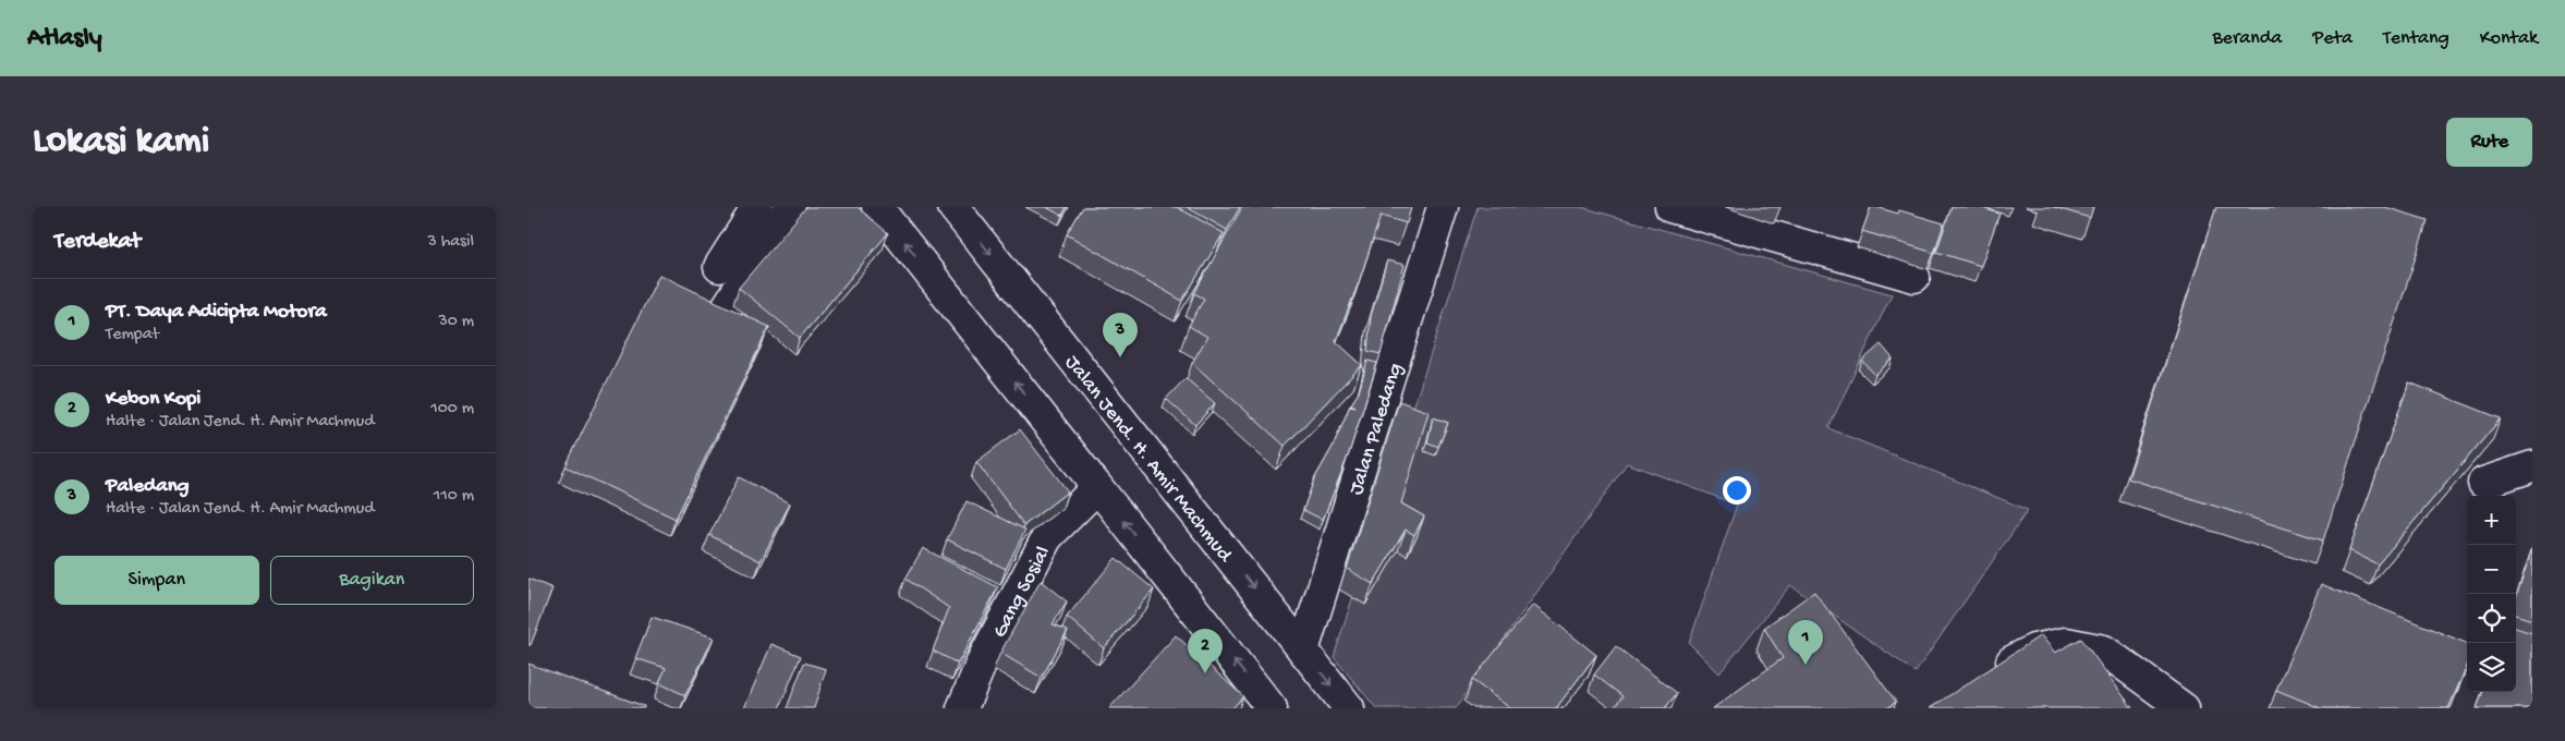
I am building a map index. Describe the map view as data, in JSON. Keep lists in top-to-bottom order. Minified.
{"streets":{"main road":["Jalan Paledang","Jalan Jend. H. Amir Machmud","Gang Sosial"]},"crossings":[["Jalan Paledang","Jalan Jend. H. Amir Machmud"]],"page":{"header":"Atlasly","nav":["Beranda","Peta","Tentang","Kontak"],"buttons":["Rute",["Simpan","Bagikan"]],"title":"Lokasi kami","heading":["Terdekat","3 hasil"],"list":[{"mark":"1","name":"PT. Daya Adicipta Motora","note":"Tempat","value":"30 m"},{"mark":"2","name":"Kebon Kopi","note":"Halte · Jalan Jend. H. Amir Machmud","value":"100 m"},{"mark":"3","name":"Paledang","note":"Halte · Jalan Jend. H. Amir Machmud","value":"110 m"}],"pins":["3","1","2"],"map_buttons":["+","−"]}}
